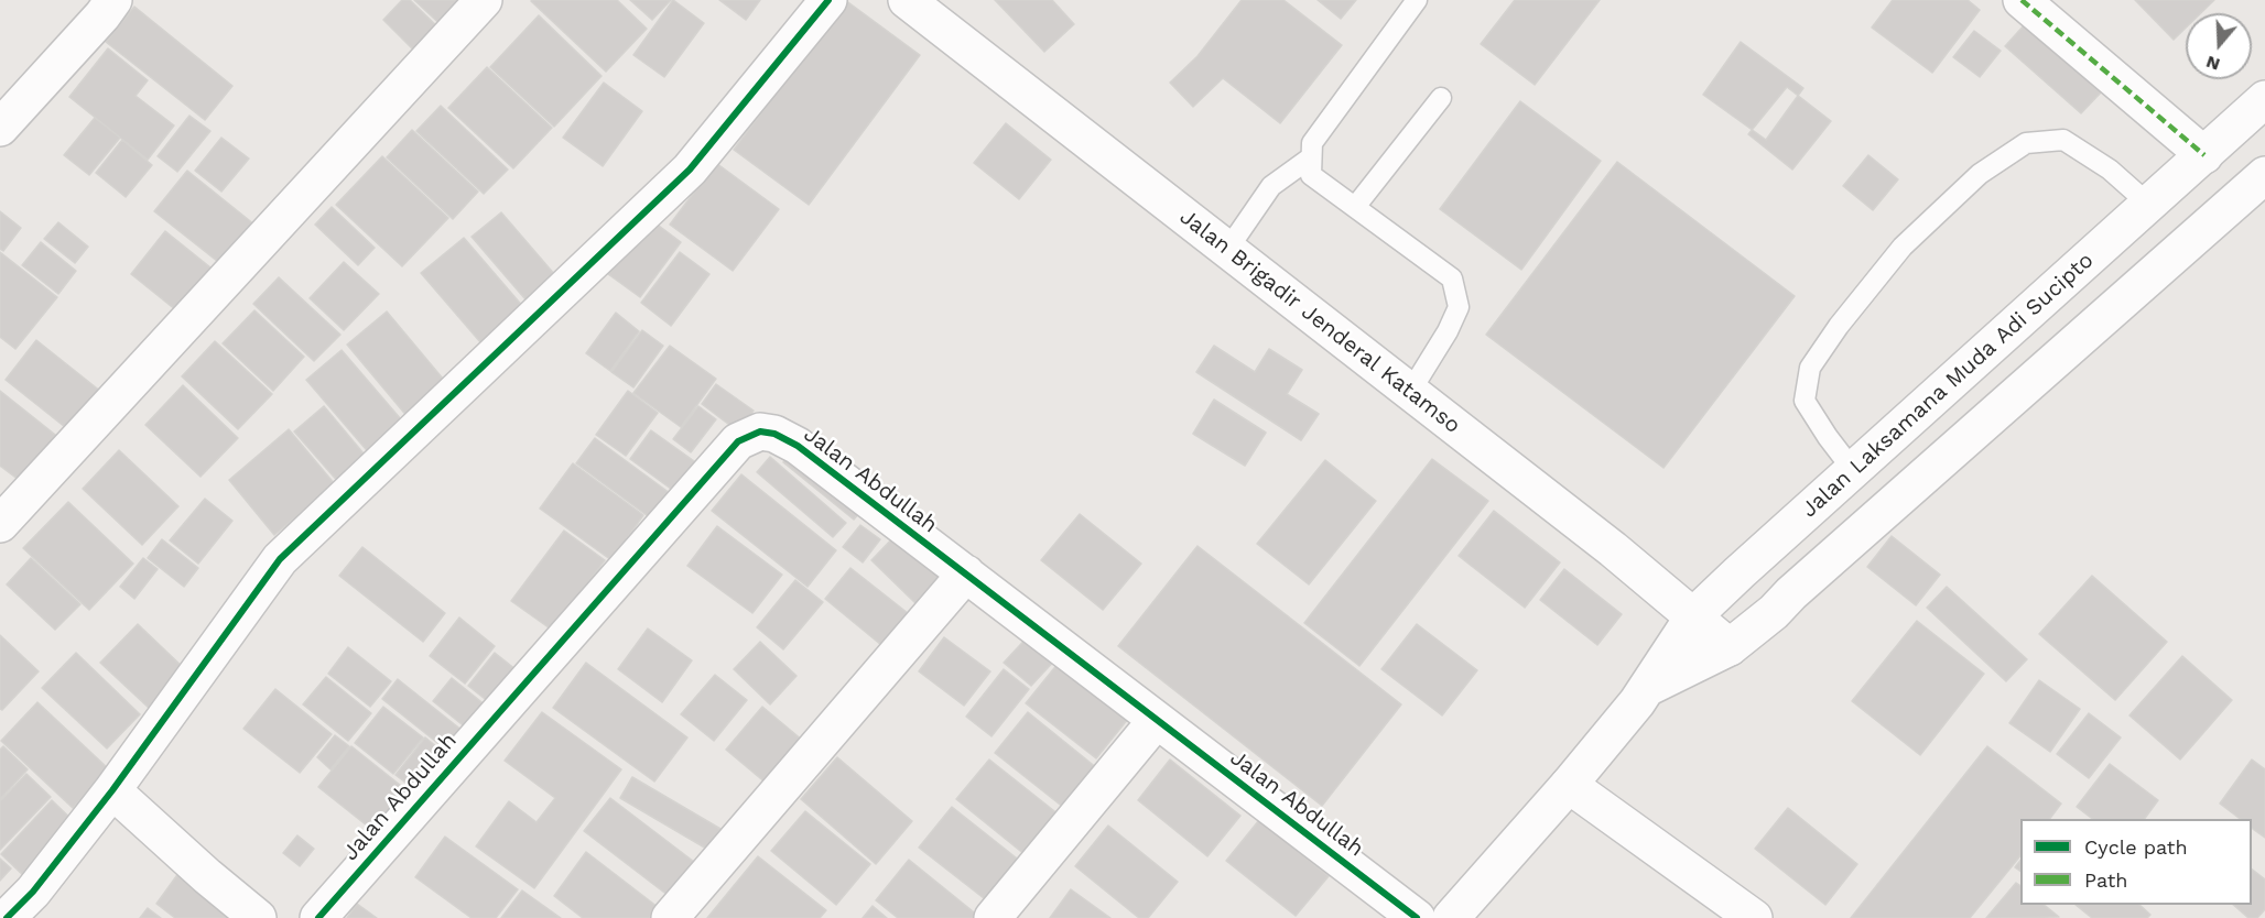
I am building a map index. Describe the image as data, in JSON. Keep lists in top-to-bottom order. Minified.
{"streets":{"street":["Jalan Brigadir Jenderal Katamso","Jalan Laksamana Muda Adi Sucipto","Jalan Abdullah"]},"crossings":[["Jalan Brigadir Jenderal Katamso","Jalan Laksamana Muda Adi Sucipto"]],"legend":["Cycle path","Path"],"north":"bottom"}
